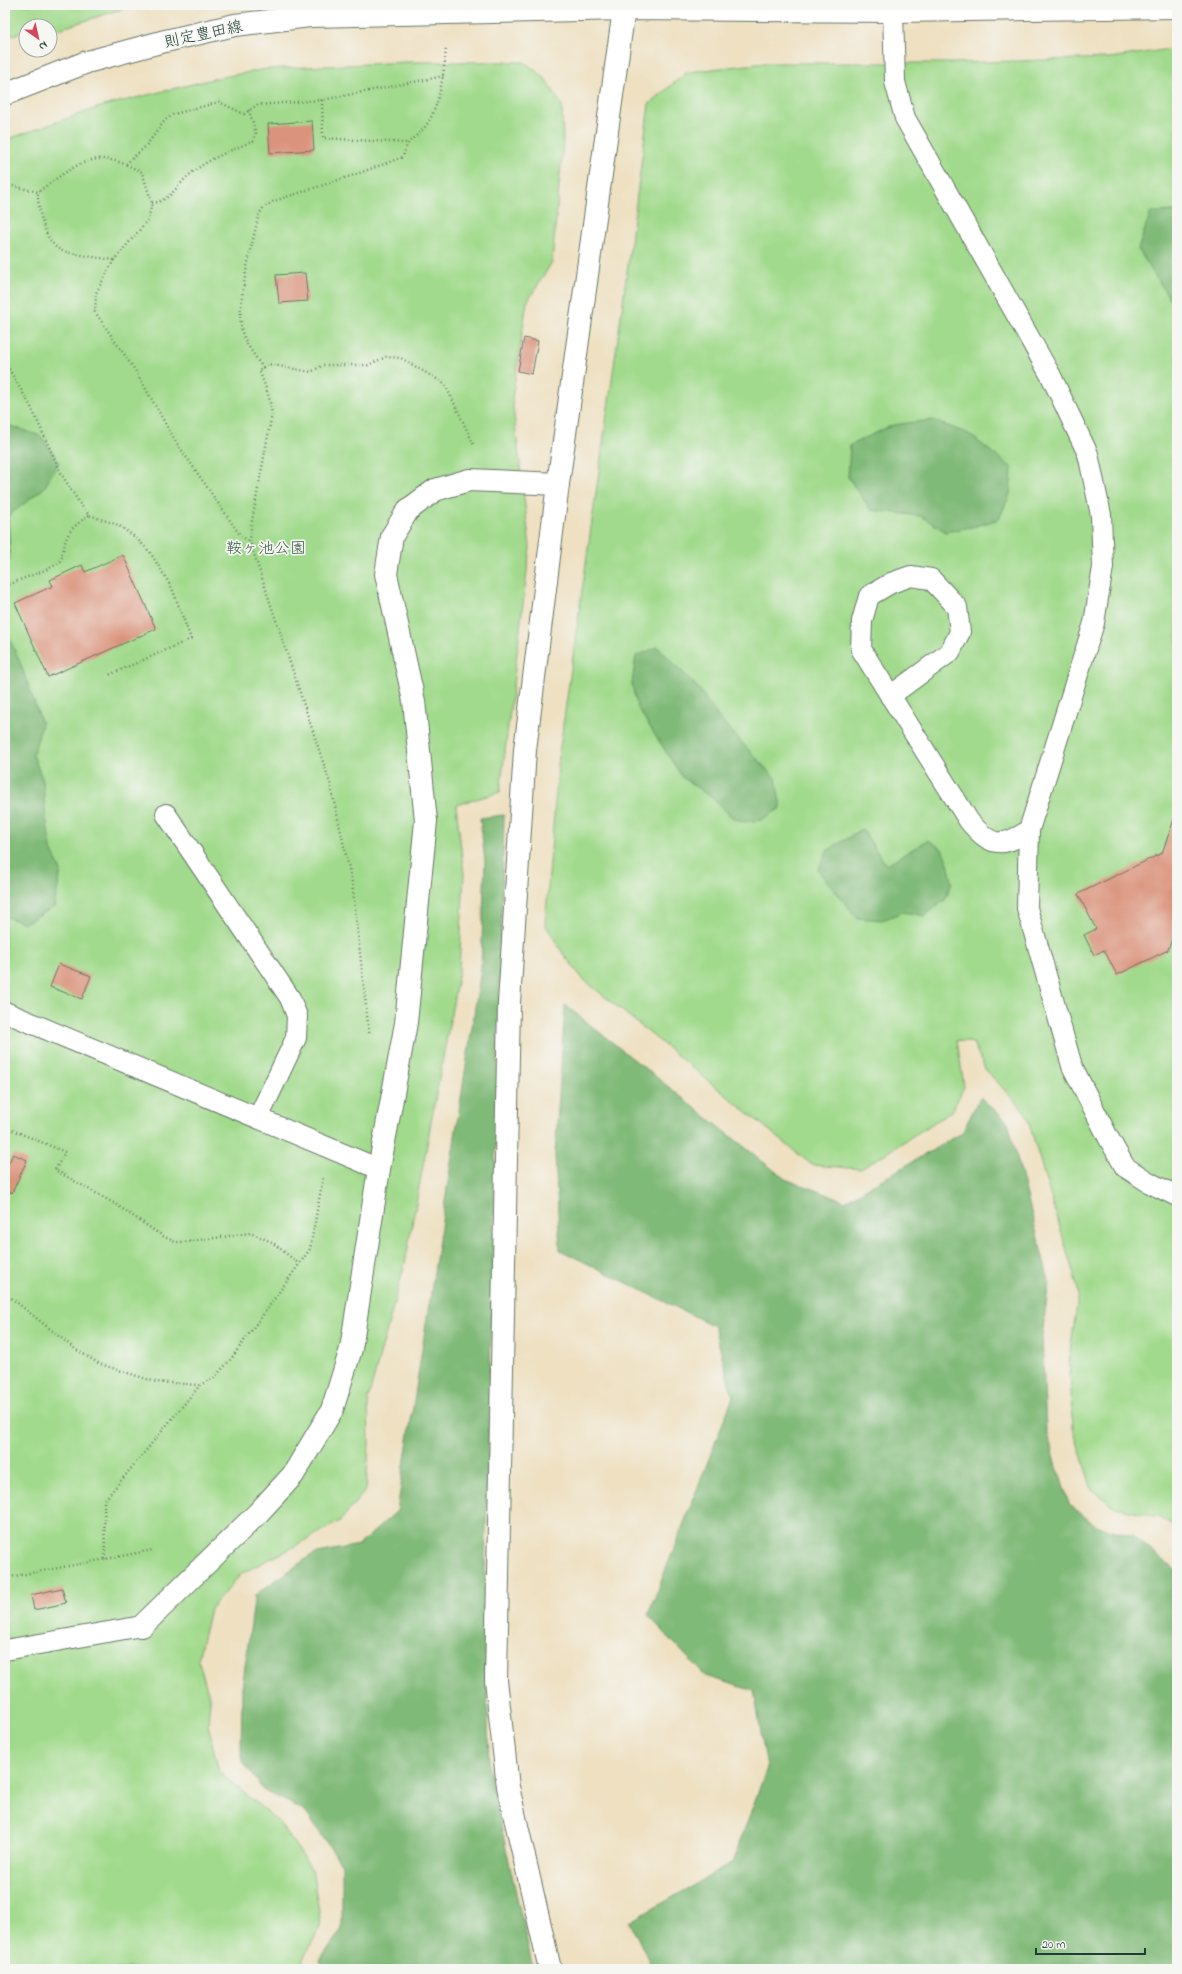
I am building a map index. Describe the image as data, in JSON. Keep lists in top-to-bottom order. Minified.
{"streets":{"street":["則定豊田線"]},"parks":["鞍ヶ池公園"],"scale_bar":"20 m","north":"bottom right"}
